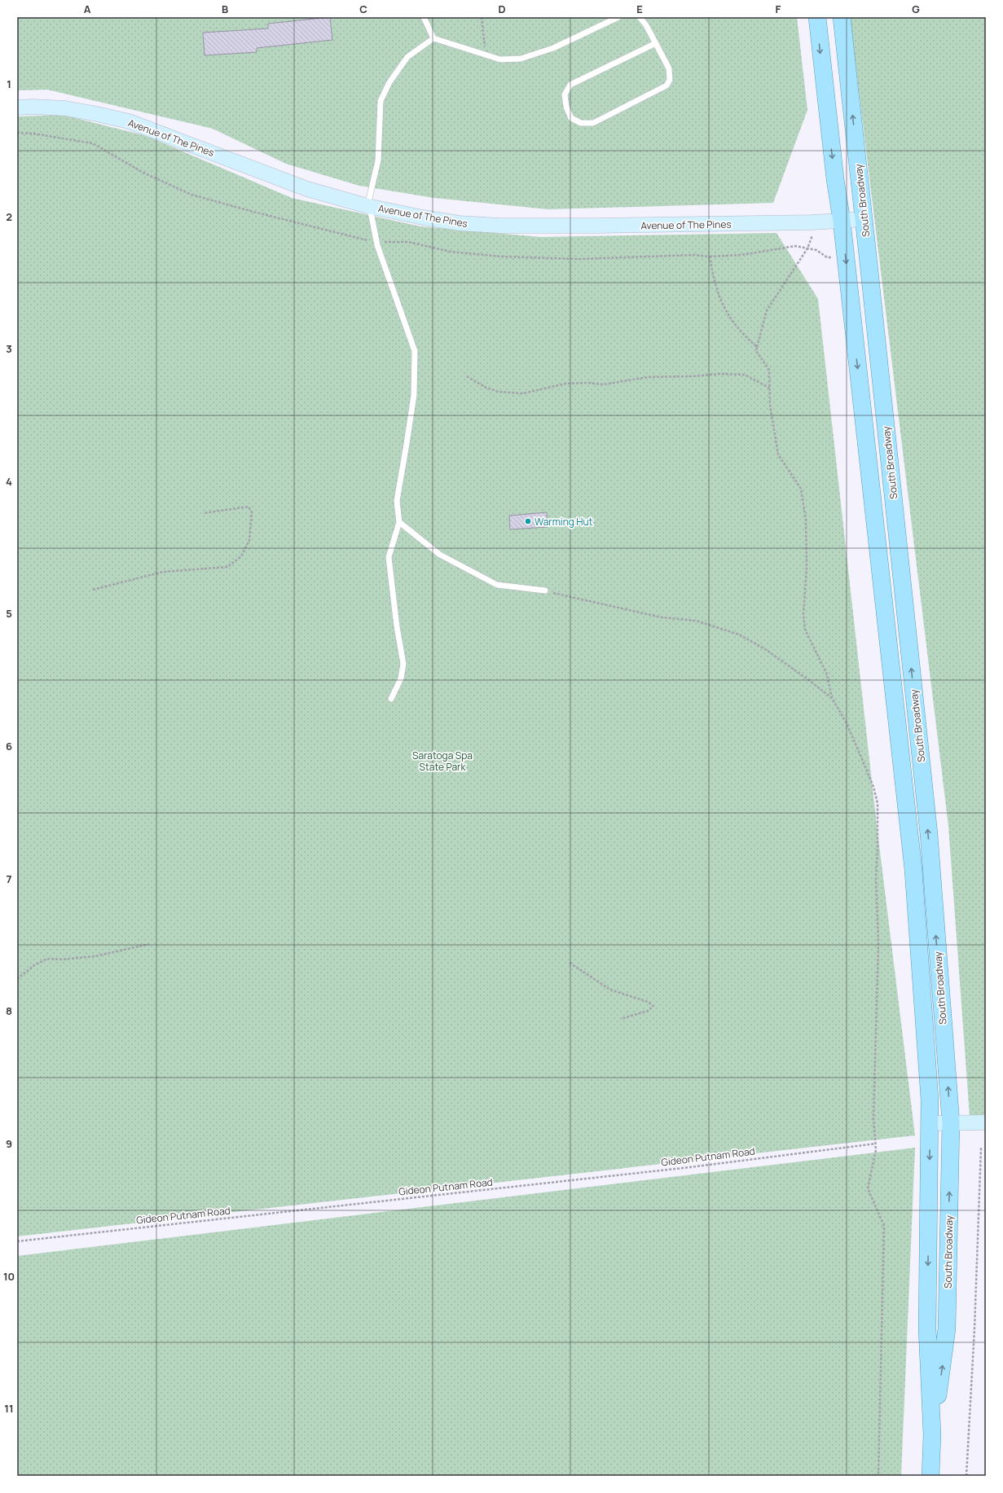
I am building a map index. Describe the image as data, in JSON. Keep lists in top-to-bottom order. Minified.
{"streets":{"main road":["South Broadway"],"street":["Avenue of The Pines"],"path":["Gideon Putnam Road"]},"crossings":[["Avenue of The Pines","South Broadway"]],"parks":["Saratoga Spa State Park"],"places":["Warming Hut"],"grid":{"columns":["A","B","C","D","E","F","G"],"rows":["1","2","3","4","5","6","7","8","9","10","11"]}}
